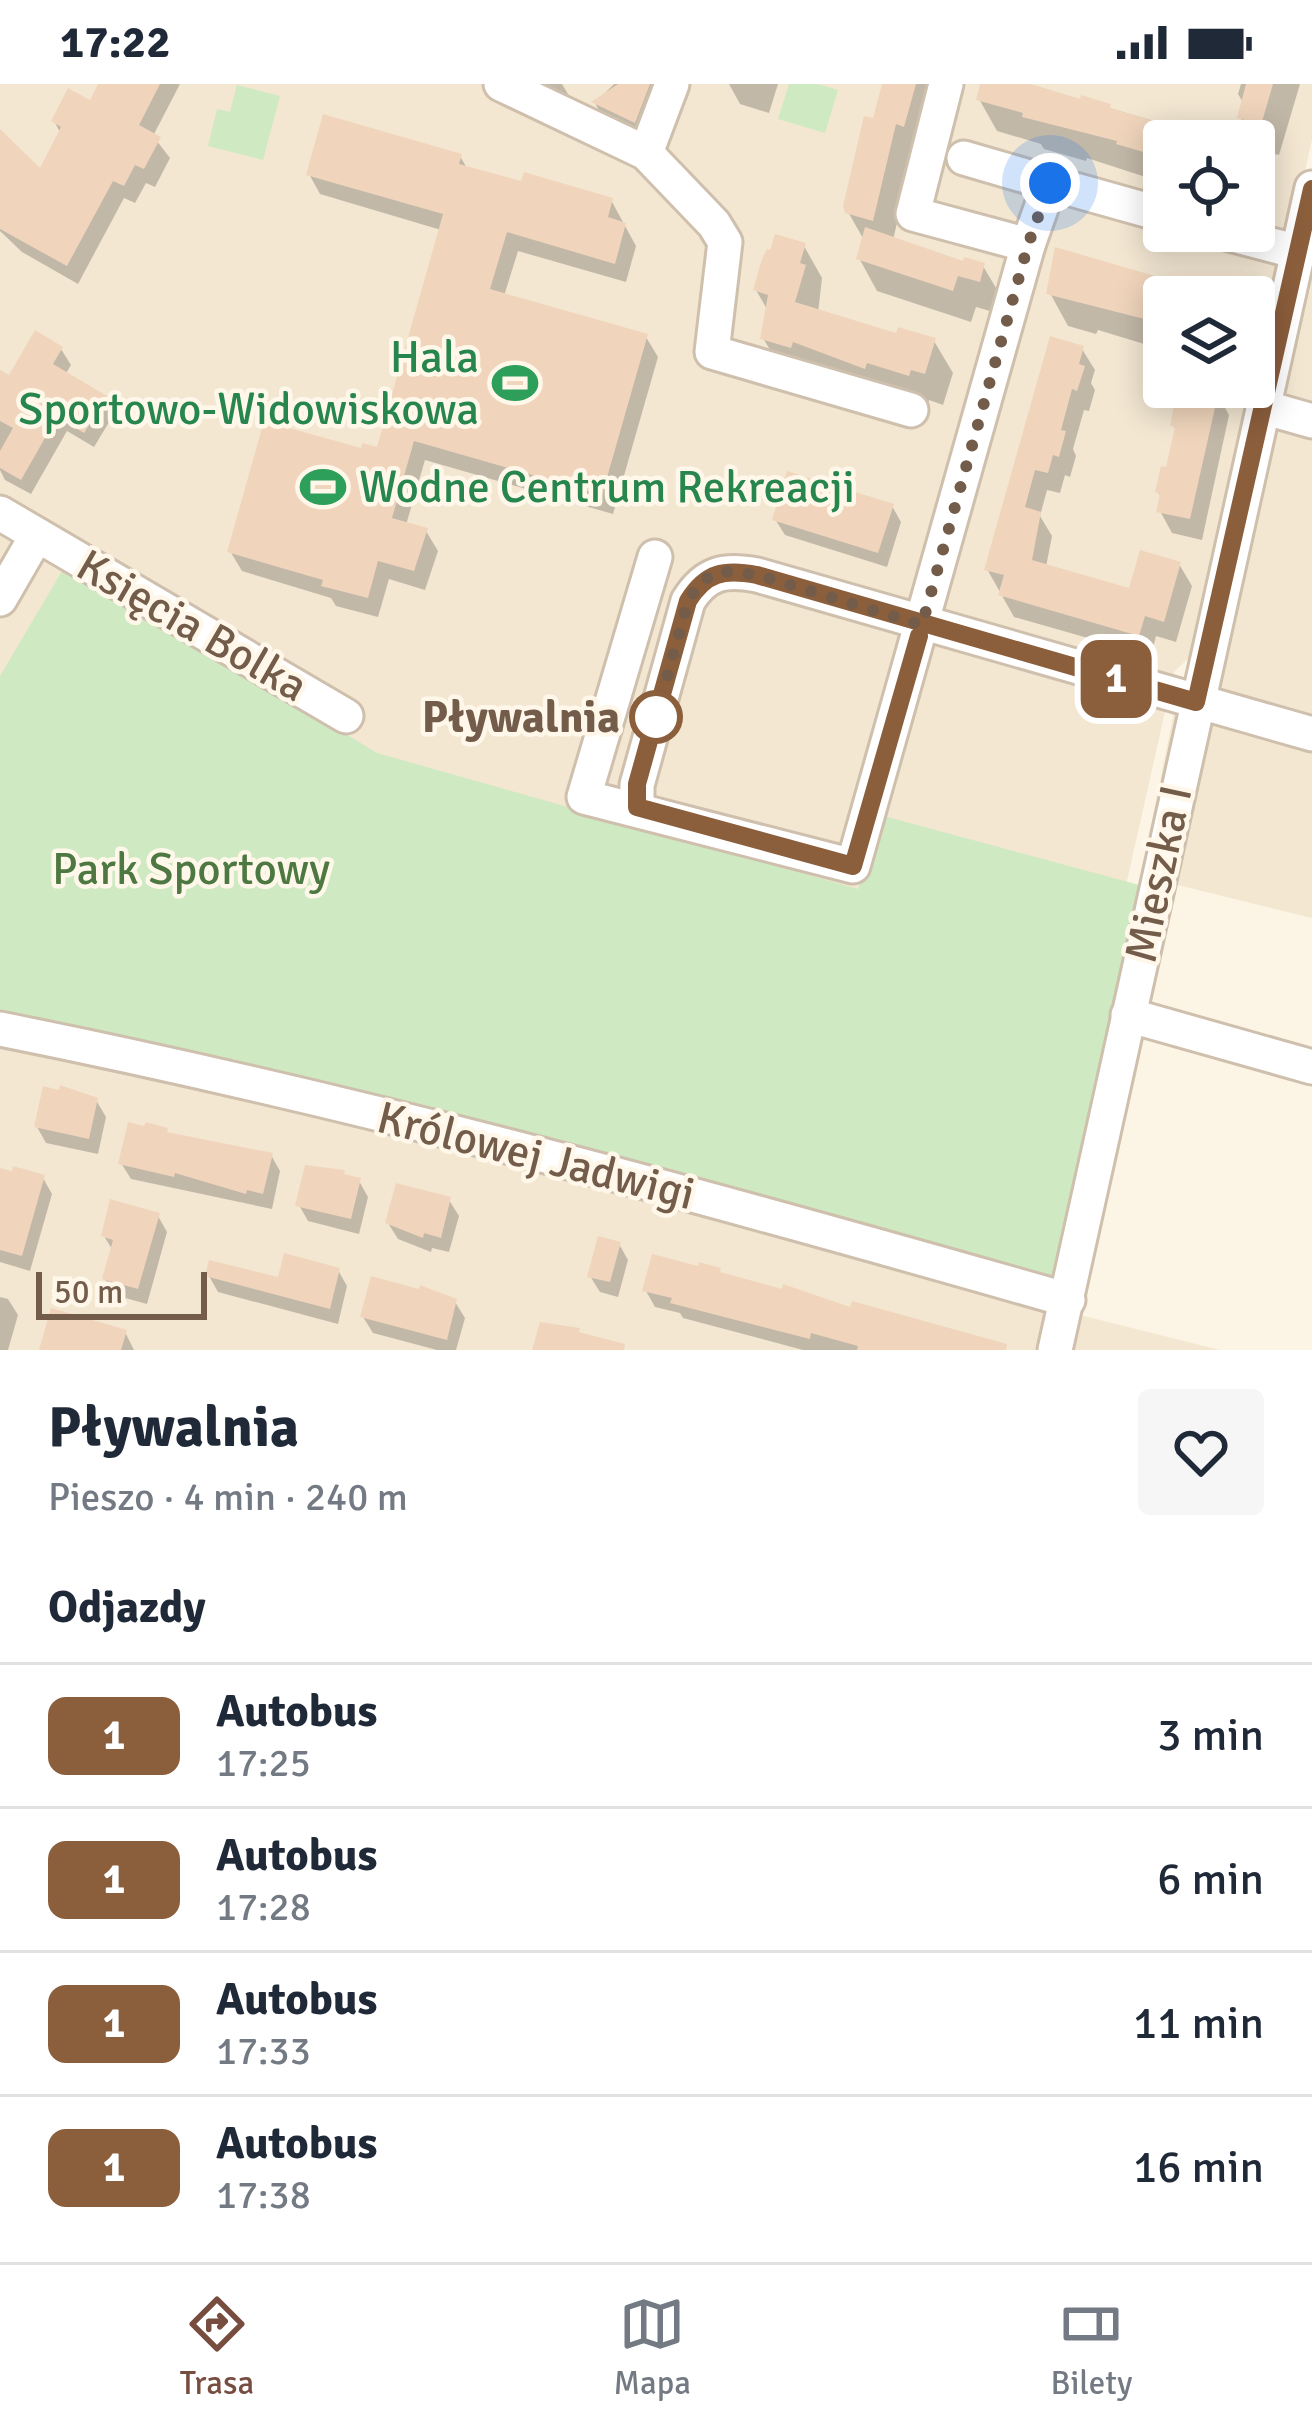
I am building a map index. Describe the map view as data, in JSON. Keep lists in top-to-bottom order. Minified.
{"streets":{"street":["Księcia Bolka","Mieszka I","Królowej Jadwigi"]},"crossings":[["Mieszka I","Królowej Jadwigi"]],"parks":["Park Sportowy"],"places":{"sports":["Hala Sportowo-Widowiskowa","Wodne Centrum Rekreacji"],"other":["Pływalnia"]},"lines":["bus line 1"],"scale_bar":"50 m","page":{"status":"17:22","on_map":"1","scale":"50 m","heading":[["Pływalnia","Pieszo · 4 min · 240 m"],"Odjazdy"],"list":[{"mark":"1","name":"Autobus","note":"17:25","value":"3 min"},{"mark":"1","name":"Autobus","note":"17:28","value":"6 min"},{"mark":"1","name":"Autobus","note":"17:33","value":"11 min"},{"mark":"1","name":"Autobus","note":"17:38","value":"16 min"}],"tabs":["Trasa","Mapa","Bilety"]}}
